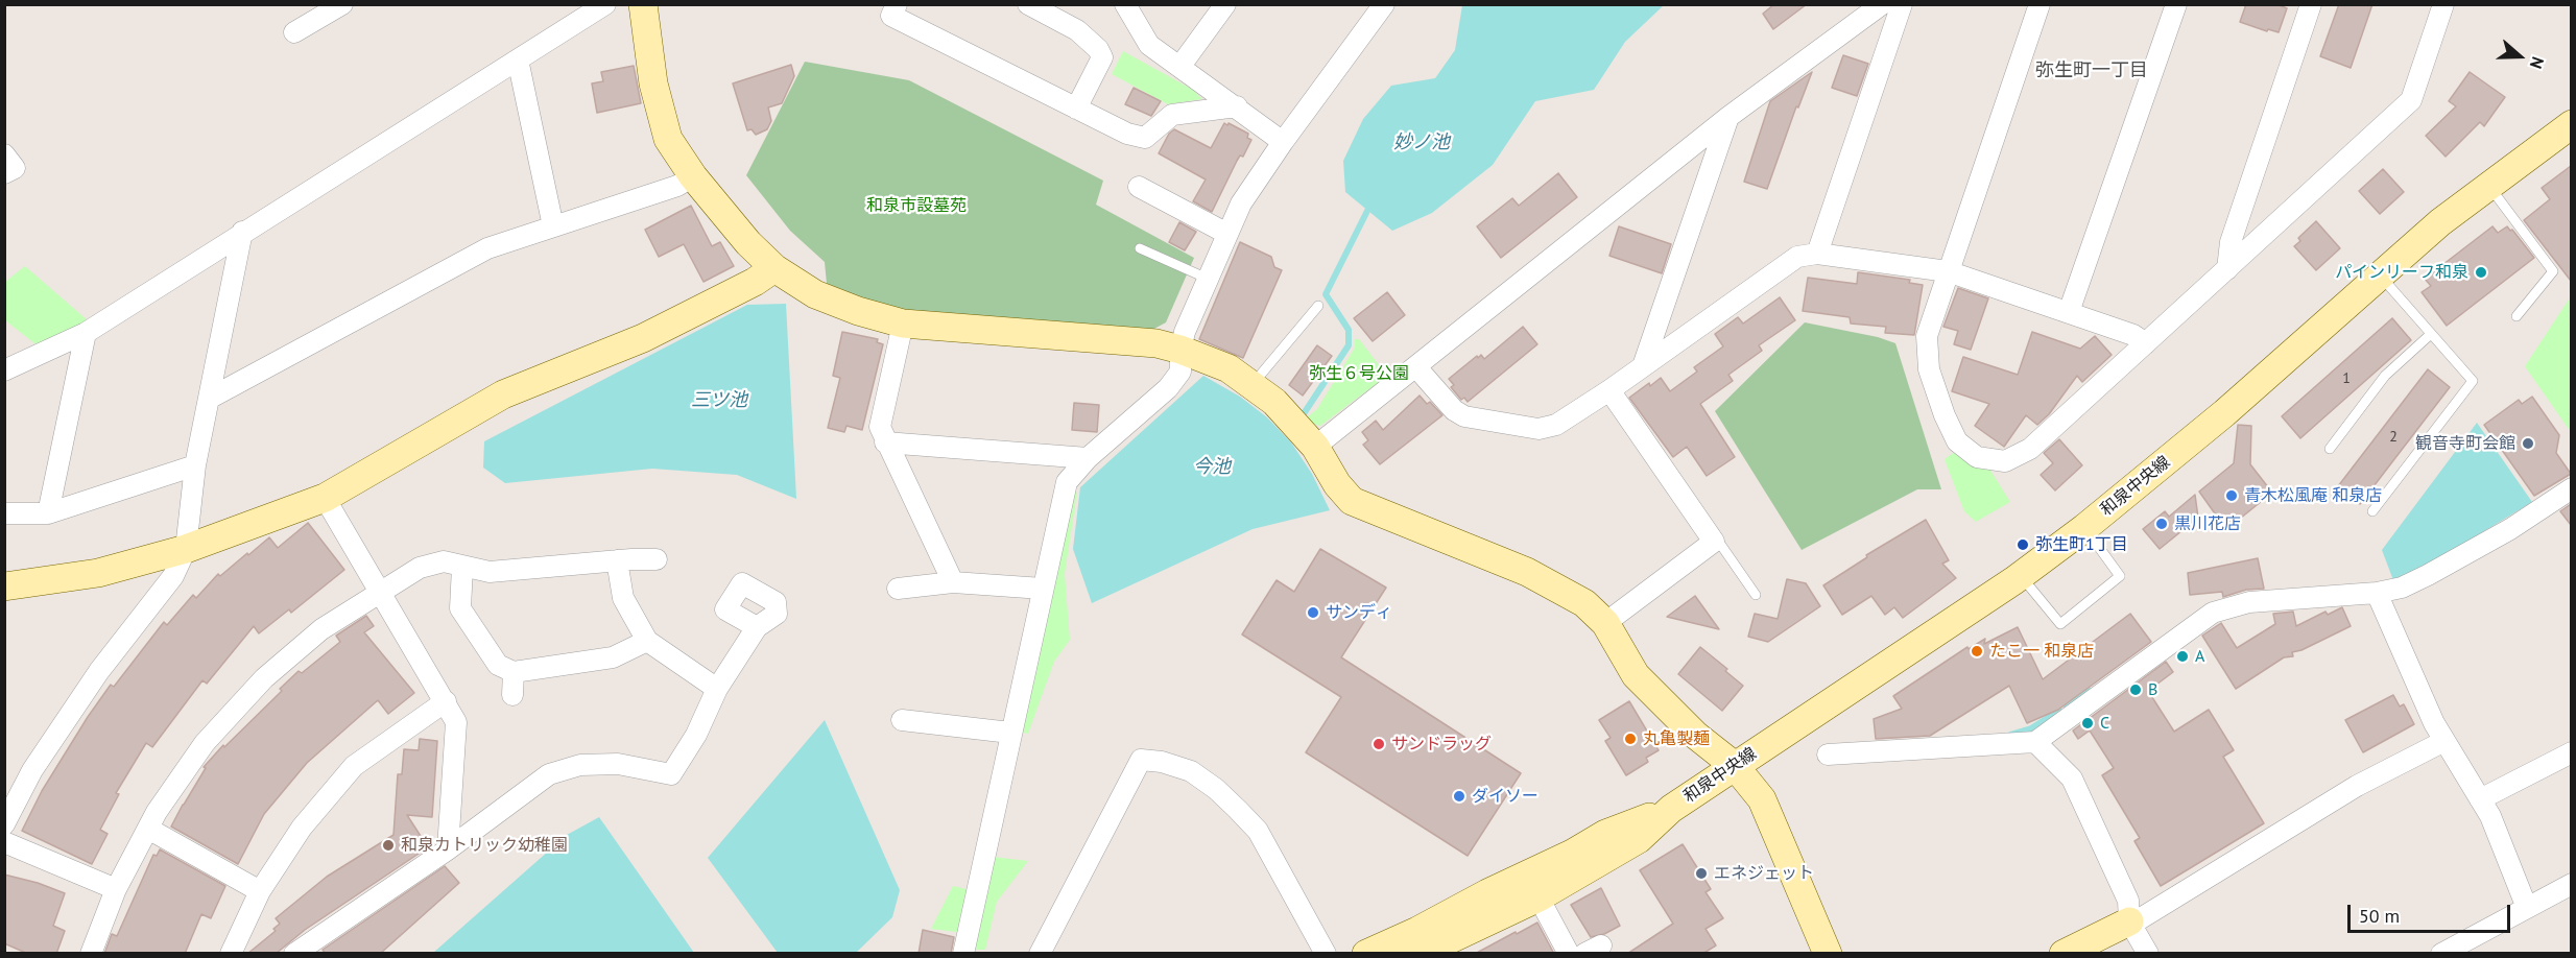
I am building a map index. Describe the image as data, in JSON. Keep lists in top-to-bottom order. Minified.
{"streets":{"street":["和泉中央線"]},"districts":["弥生町一丁目"],"water":["妙ノ池","三ツ池","今池"],"parks":["和泉市設墓苑","弥生６号公園"],"places":["パインリーフ和泉","観音寺町会館","青木松風庵 和泉店","黒川花店","弥生町1丁目","サンディ","たこ一 和泉店","A","B","C","丸亀製麺","サンドラッグ","ダイソー","和泉カトリック幼稚園","エネジェット"],"house_numbers":["1","2"],"scale_bar":"50 m","north":"right"}
